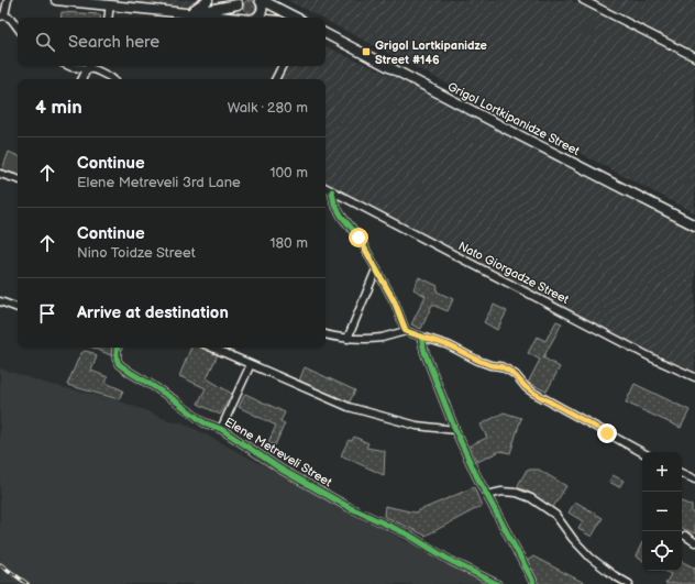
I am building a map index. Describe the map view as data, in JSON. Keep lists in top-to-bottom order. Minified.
{"streets":{"street":["Grigol Lortkipanidze Street","Nato Giorgadze Street","Elene Metreveli Street"]},"places":{"transit":["Grigol Lortkipanidze Street #146"]},"page":{"search":"Search here","heading":["4 min","Walk · 280 m"],"list":[["Continue","Elene Metreveli 3rd Lane","100 m"],["Continue","Nino Toidze Street","180 m"],"Arrive at destination"],"map_buttons":["+","−"]}}
